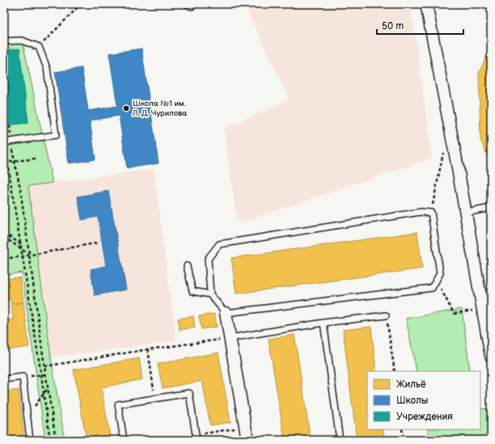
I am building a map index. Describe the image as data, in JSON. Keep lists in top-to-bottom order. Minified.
{"places":["Школа №1 им. Л. Д. Чурилова"],"legend":["Жильё","Школы","Учреждения"],"scale_bar":"50 m"}
